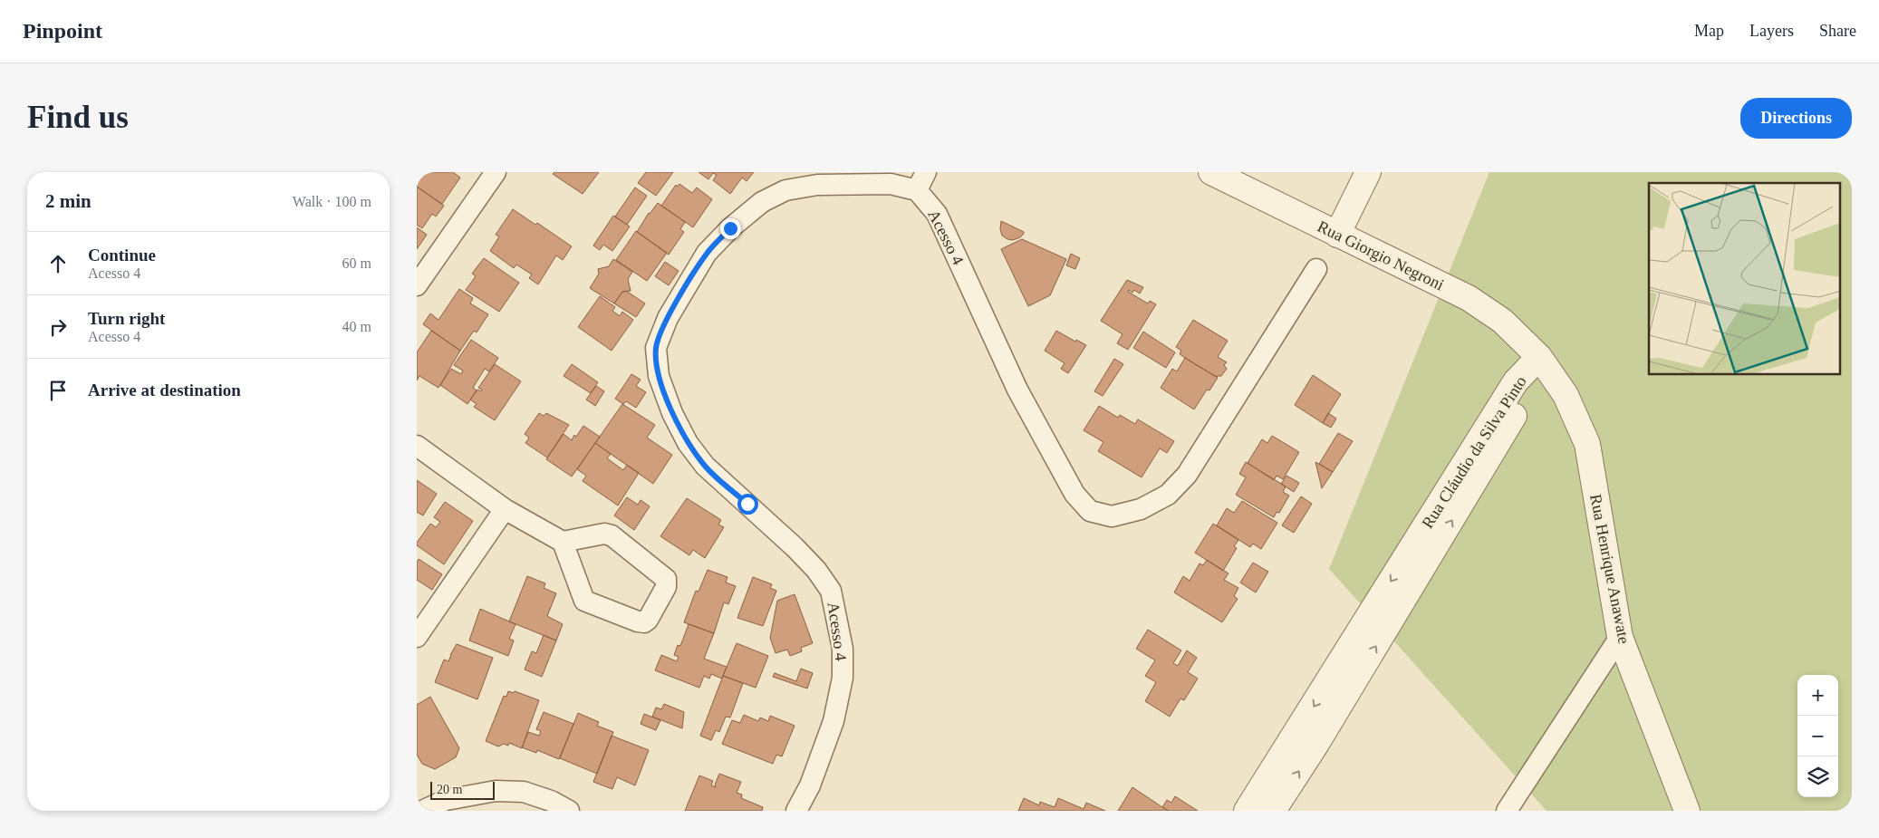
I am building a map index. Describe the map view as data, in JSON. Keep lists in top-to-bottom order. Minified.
{"streets":{"street":["Acesso 4","Rua Giorgio Negroni","Rua Cláudio da Silva Pinto","Rua Henrique Anawate"]},"crossings":[["Rua Giorgio Negroni","Rua Cláudio da Silva Pinto"],["Rua Giorgio Negroni","Rua Henrique Anawate"],["Rua Cláudio da Silva Pinto","Rua Henrique Anawate"]],"scale_bar":"20 m","page":{"header":"Pinpoint","nav":["Map","Layers","Share"],"buttons":"Directions","title":"Find us","heading":["2 min","Walk · 100 m"],"list":[["Continue","Acesso 4","60 m"],["Turn right","Acesso 4","40 m"],"Arrive at destination"],"map_buttons":["+","−"],"scale":"20 m"}}
